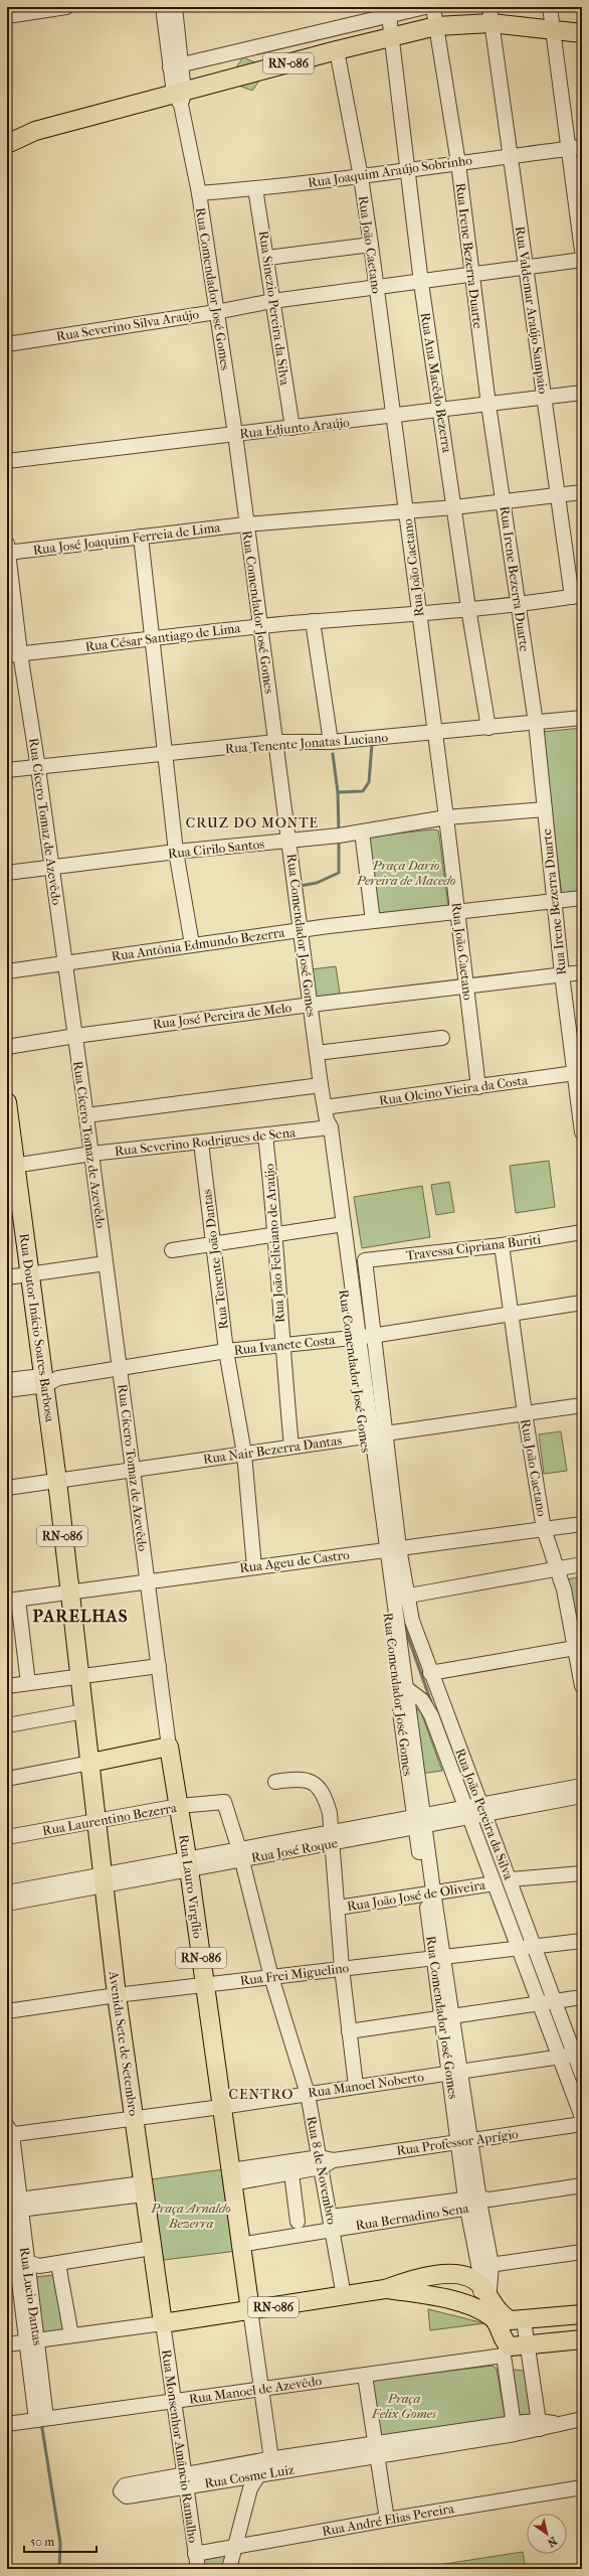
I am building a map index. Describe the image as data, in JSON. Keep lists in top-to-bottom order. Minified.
{"streets":{"main road":["RN-086","Rua Doutor Inácio Soares Barbosa","Rua Lauro Virgílio","Avenida Sete de Setembro"],"street":["Rua Joaquim Araújo Sobrinho","Rua João Caetano","Rua Irene Bezerra Duarte","Rua Comendador José Gomes","Rua Sinezio Pereira da Silva","Rua Valdemar Araújo Sampaio","Rua Severino Silva Araújo","Rua Ana Macêdo Bezerra","Rua Edjunto Araújo","Rua José Joaquim Ferreia de Lima","Rua César Santiago de Lima","Rua Tenente Jonatas Luciano","Rua Cícero Tomaz de Azevêdo","Rua Cirilo Santos","Rua Antônia Edmundo Bezerra","Rua José Pereira de Melo","Rua Olcino Vieira da Costa","Rua Severino Rodrigues de Sena","Rua João Feliciano de Araújo","Travessa Cipriana Buriti","Rua Tenente João Dantas","Rua Ivanete Costa","Rua Nair Bezerra Dantas","Rua Ageu de Castro","Rua João Pereira da Silva","Rua Laurentino Bezerra","Rua José Roque","Rua João José de Oliveira","Rua Frei Miguelino","Rua Manoel Noberto","Rua Professor Aprígio","Rua 8 de Novembro","Rua Bernadino Sena","Rua Lucio Dantas","Rua Manoel de Azevêdo","Rua Monsenhor Amâncio Ramalho","Rua Cosme Luiz","Rua André Elias Pereira"]},"crossings":[["RN-086","Rua João Caetano"],["RN-086","Rua Irene Bezerra Duarte"],["RN-086","Rua Comendador José Gomes"],["RN-086","Rua Valdemar Araújo Sampaio"],["RN-086","Rua Ana Macêdo Bezerra"],["RN-086","Rua Doutor Inácio Soares Barbosa"],["RN-086","Rua Nair Bezerra Dantas"],["RN-086","Rua Ageu de Castro"],["RN-086","Rua Lauro Virgílio"],["RN-086","Avenida Sete de Setembro"],["RN-086","Rua Professor Aprígio"],["RN-086","Rua 8 de Novembro"],["RN-086","Rua Bernadino Sena"],["RN-086","Rua Manoel de Azevêdo"],["RN-086","Rua Monsenhor Amâncio Ramalho"],["Rua Joaquim Araújo Sobrinho","Rua João Caetano"],["Rua Joaquim Araújo Sobrinho","Rua Irene Bezerra Duarte"],["Rua Joaquim Araújo Sobrinho","Rua Comendador José Gomes"],["Rua Joaquim Araújo Sobrinho","Rua Sinezio Pereira da Silva"],["Rua Joaquim Araújo Sobrinho","Rua Valdemar Araújo Sampaio"],["Rua Joaquim Araújo Sobrinho","Rua Ana Macêdo Bezerra"],["Rua João Caetano","Rua Severino Silva Araújo"],["Rua João Caetano","Rua Edjunto Araújo"],["Rua João Caetano","Rua José Joaquim Ferreia de Lima"],["Rua João Caetano","Rua César Santiago de Lima"],["Rua João Caetano","Rua Tenente Jonatas Luciano"],["Rua João Caetano","Rua Cirilo Santos"],["Rua João Caetano","Rua Antônia Edmundo Bezerra"],["Rua João Caetano","Rua José Pereira de Melo"],["Rua João Caetano","Rua Olcino Vieira da Costa"],["Rua João Caetano","Travessa Cipriana Buriti"],["Rua João Caetano","Rua Ivanete Costa"],["Rua João Caetano","Rua Nair Bezerra Dantas"],["Rua João Caetano","Rua Ageu de Castro"],["Rua Irene Bezerra Duarte","Rua Severino Silva Araújo"],["Rua Irene Bezerra Duarte","Rua Edjunto Araújo"],["Rua Irene Bezerra Duarte","Rua José Joaquim Ferreia de Lima"],["Rua Irene Bezerra Duarte","Rua César Santiago de Lima"],["Rua Irene Bezerra Duarte","Rua Tenente Jonatas Luciano"],["Rua Irene Bezerra Duarte","Rua Cirilo Santos"],["Rua Irene Bezerra Duarte","Rua Antônia Edmundo Bezerra"],["Rua Irene Bezerra Duarte","Rua José Pereira de Melo"],["Rua Irene Bezerra Duarte","Rua Olcino Vieira da Costa"],["Rua Comendador José Gomes","Rua Severino Silva Araújo"],["Rua Comendador José Gomes","Rua Edjunto Araújo"],["Rua Comendador José Gomes","Rua José Joaquim Ferreia de Lima"],["Rua Comendador José Gomes","Rua César Santiago de Lima"],["Rua Comendador José Gomes","Rua Tenente Jonatas Luciano"],["Rua Comendador José Gomes","Rua Cirilo Santos"],["Rua Comendador José Gomes","Rua Antônia Edmundo Bezerra"],["Rua Comendador José Gomes","Rua José Pereira de Melo"],["Rua Comendador José Gomes","Rua Olcino Vieira da Costa"],["Rua Comendador José Gomes","Rua Severino Rodrigues de Sena"],["Rua Comendador José Gomes","Travessa Cipriana Buriti"],["Rua Comendador José Gomes","Rua Ivanete Costa"],["Rua Comendador José Gomes","Rua Nair Bezerra Dantas"],["Rua Comendador José Gomes","Rua Ageu de Castro"],["Rua Comendador José Gomes","Rua João Pereira da Silva"],["Rua Comendador José Gomes","Rua José Roque"],["Rua Comendador José Gomes","Rua João José de Oliveira"],["Rua Comendador José Gomes","Rua Frei Miguelino"],["Rua Comendador José Gomes","Rua Manoel Noberto"],["Rua Comendador José Gomes","Rua Professor Aprígio"],["Rua Comendador José Gomes","Rua Bernadino Sena"],["Rua Sinezio Pereira da Silva","Rua Severino Silva Araújo"],["Rua Sinezio Pereira da Silva","Rua Edjunto Araújo"],["Rua Valdemar Araújo Sampaio","Rua Severino Silva Araújo"],["Rua Valdemar Araújo Sampaio","Rua Edjunto Araújo"],["Rua Valdemar Araújo Sampaio","Rua José Joaquim Ferreia de Lima"],["Rua Valdemar Araújo Sampaio","Rua César Santiago de Lima"],["Rua Severino Silva Araújo","Rua Ana Macêdo Bezerra"],["Rua Ana Macêdo Bezerra","Rua Edjunto Araújo"],["Rua Ana Macêdo Bezerra","Rua José Joaquim Ferreia de Lima"],["Rua Ana Macêdo Bezerra","Rua César Santiago de Lima"],["Rua Ana Macêdo Bezerra","Rua Tenente Jonatas Luciano"],["Rua José Joaquim Ferreia de Lima","Rua Cícero Tomaz de Azevêdo"],["Rua César Santiago de Lima","Rua Cícero Tomaz de Azevêdo"],["Rua Tenente Jonatas Luciano","Rua Cícero Tomaz de Azevêdo"],["Rua Cícero Tomaz de Azevêdo","Rua Cirilo Santos"],["Rua Cícero Tomaz de Azevêdo","Rua Antônia Edmundo Bezerra"],["Rua Cícero Tomaz de Azevêdo","Rua José Pereira de Melo"],["Rua Cícero Tomaz de Azevêdo","Rua Severino Rodrigues de Sena"],["Rua Cícero Tomaz de Azevêdo","Rua Ivanete Costa"],["Rua Cícero Tomaz de Azevêdo","Rua Nair Bezerra Dantas"],["Rua Cícero Tomaz de Azevêdo","Rua Ageu de Castro"],["Rua Cícero Tomaz de Azevêdo","Rua Lauro Virgílio"],["Rua Olcino Vieira da Costa","Rua Severino Rodrigues de Sena"],["Rua Severino Rodrigues de Sena","Rua João Feliciano de Araújo"],["Rua Severino Rodrigues de Sena","Rua Tenente João Dantas"],["Rua Severino Rodrigues de Sena","Rua Doutor Inácio Soares Barbosa"],["Rua João Feliciano de Araújo","Rua Ivanete Costa"],["Rua João Feliciano de Araújo","Rua Nair Bezerra Dantas"],["Travessa Cipriana Buriti","Rua Ivanete Costa"],["Rua Tenente João Dantas","Rua Ivanete Costa"],["Rua Tenente João Dantas","Rua Nair Bezerra Dantas"],["Rua Tenente João Dantas","Rua Ageu de Castro"],["Rua Doutor Inácio Soares Barbosa","Rua Ivanete Costa"],["Rua Doutor Inácio Soares Barbosa","Rua Nair Bezerra Dantas"],["Rua João Pereira da Silva","Rua José Roque"],["Rua João Pereira da Silva","Rua João José de Oliveira"],["Rua João Pereira da Silva","Rua Frei Miguelino"],["Rua João Pereira da Silva","Rua Manoel Noberto"],["Rua Laurentino Bezerra","Rua Lauro Virgílio"],["Rua Laurentino Bezerra","Avenida Sete de Setembro"],["Rua Laurentino Bezerra","Rua 8 de Novembro"],["Rua José Roque","Rua Lauro Virgílio"],["Rua José Roque","Avenida Sete de Setembro"],["Rua José Roque","Rua 8 de Novembro"],["Rua Lauro Virgílio","Rua Frei Miguelino"],["Rua Lauro Virgílio","Rua Manoel Noberto"],["Rua Lauro Virgílio","Rua Professor Aprígio"],["Rua Frei Miguelino","Avenida Sete de Setembro"],["Rua Frei Miguelino","Rua 8 de Novembro"],["Avenida Sete de Setembro","Rua Manoel Noberto"],["Avenida Sete de Setembro","Rua Monsenhor Amâncio Ramalho"],["Rua Manoel Noberto","Rua 8 de Novembro"],["Rua Manoel Noberto","Rua Lucio Dantas"],["Rua Professor Aprígio","Rua 8 de Novembro"],["Rua 8 de Novembro","Rua Bernadino Sena"],["Rua Lucio Dantas","Rua Manoel de Azevêdo"],["Rua Manoel de Azevêdo","Rua Monsenhor Amâncio Ramalho"],["Rua Monsenhor Amâncio Ramalho","Rua Cosme Luiz"],["Rua Monsenhor Amâncio Ramalho","Rua André Elias Pereira"]],"districts":["CRUZ DO MONTE","PARELHAS","CENTRO"],"parks":["Praça Dario Pereira de Macedo","Praça Arnaldo Bezerra","Praça Felix Gomes"],"scale_bar":"50 m","north":"bottom right"}
